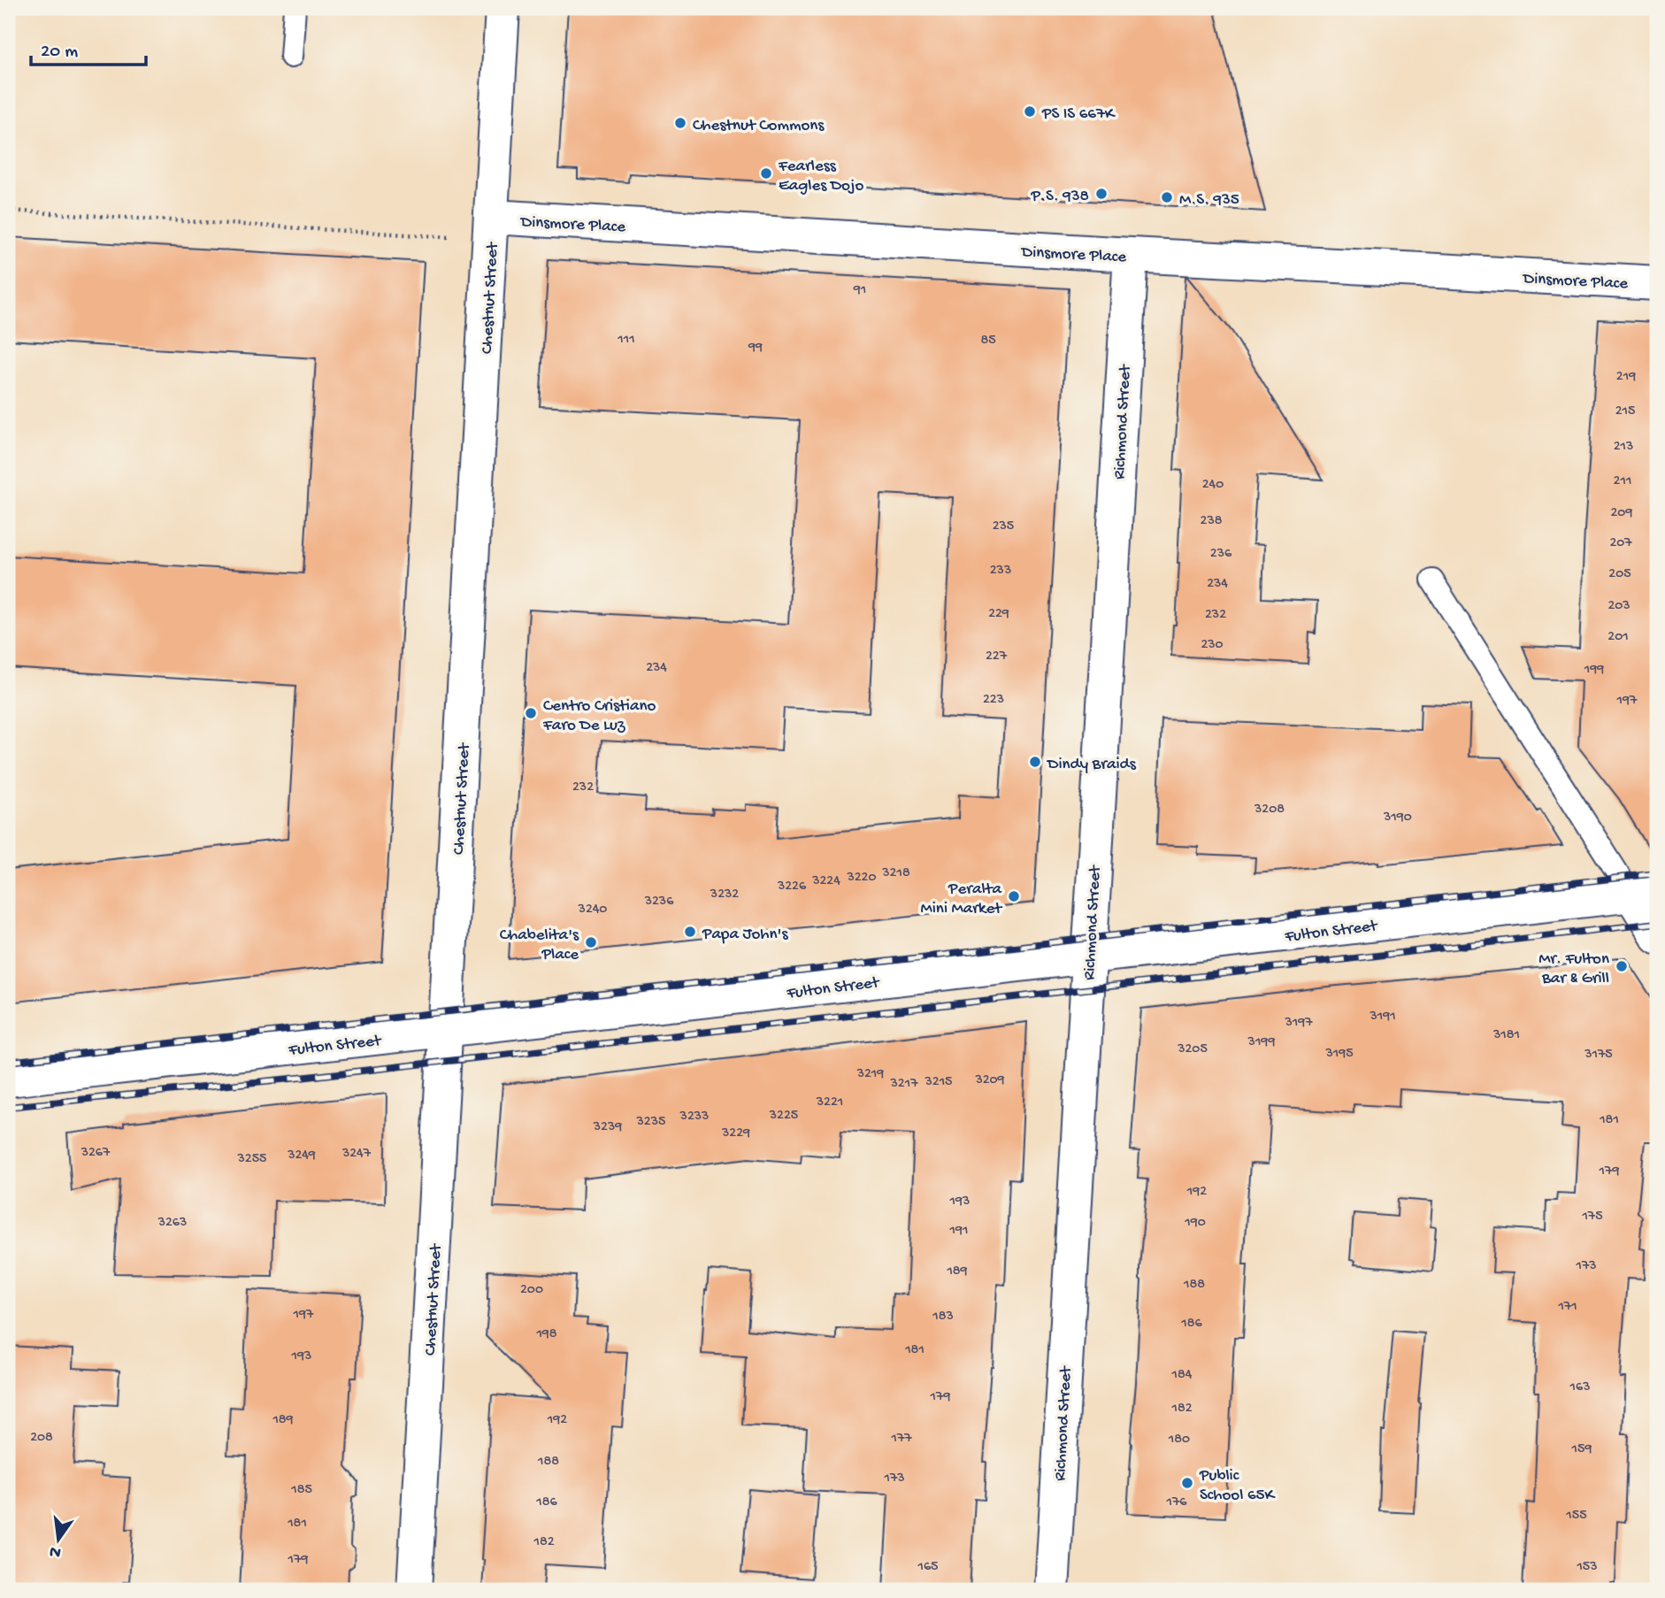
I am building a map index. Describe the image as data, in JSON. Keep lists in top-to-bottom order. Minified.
{"streets":{"street":["Dinsmore Place","Chestnut Street","Richmond Street","Fulton Street"]},"crossings":[["Dinsmore Place","Chestnut Street"],["Dinsmore Place","Richmond Street"],["Chestnut Street","Fulton Street"],["Richmond Street","Fulton Street"]],"places":["PS IS 667K","Chestnut Commons","Fearless Eagles Dojo","P.S. 938","M.S. 935","Centro Cristiano Faro De Luz","Dindy Braids","Peralta Mini Market","Papa John's","Chabelita's Place","Mr. Fulton Bar & Grill","Public School 65K"],"house_numbers":["91","111","85","99","219","215","213","211","240","209","238","235","207","236","233","205","234","203","229","232","201","230","227","234","199","223","197","232","3208","3190","3218","3220","3224","3226","3232","3236","3240","3191","3197","3181","3199","3205","3195","3175","3219","3209","3215","3217","3221","3225","3233","181","3235","3239","3229","3267","3247","3249","3255","179","192","193","175","3263","190","191","173","189","188","200","171","197","183","186","198","181","193","184","163","179","182","189","192","208","177","180","159","188","173","185","186","176","155","181","182","179","165","153"],"scale_bar":"20 m","north":"bottom"}
